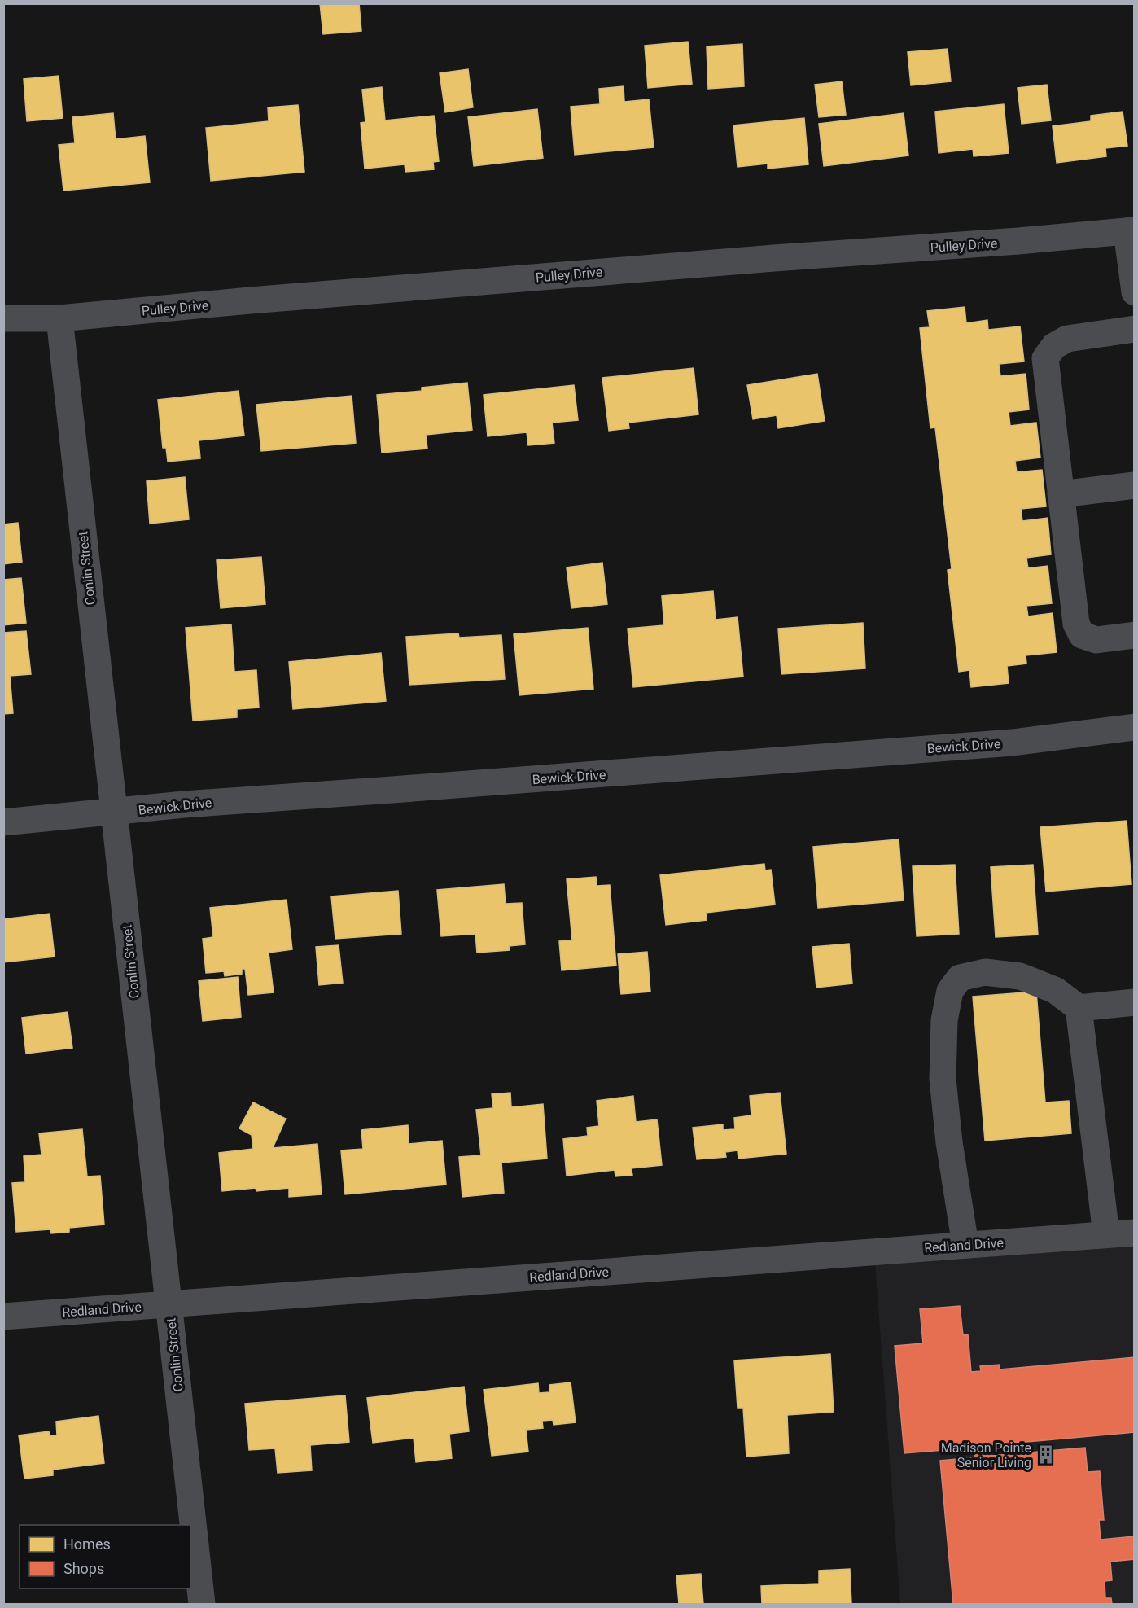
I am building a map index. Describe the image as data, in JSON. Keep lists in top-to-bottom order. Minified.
{"streets":{"street":["Pulley Drive","Conlin Street","Bewick Drive","Redland Drive"]},"crossings":[["Pulley Drive","Conlin Street"],["Conlin Street","Bewick Drive"],["Conlin Street","Redland Drive"]],"places":{"building":["Madison Pointe Senior Living"]},"legend":["Homes","Shops"]}
